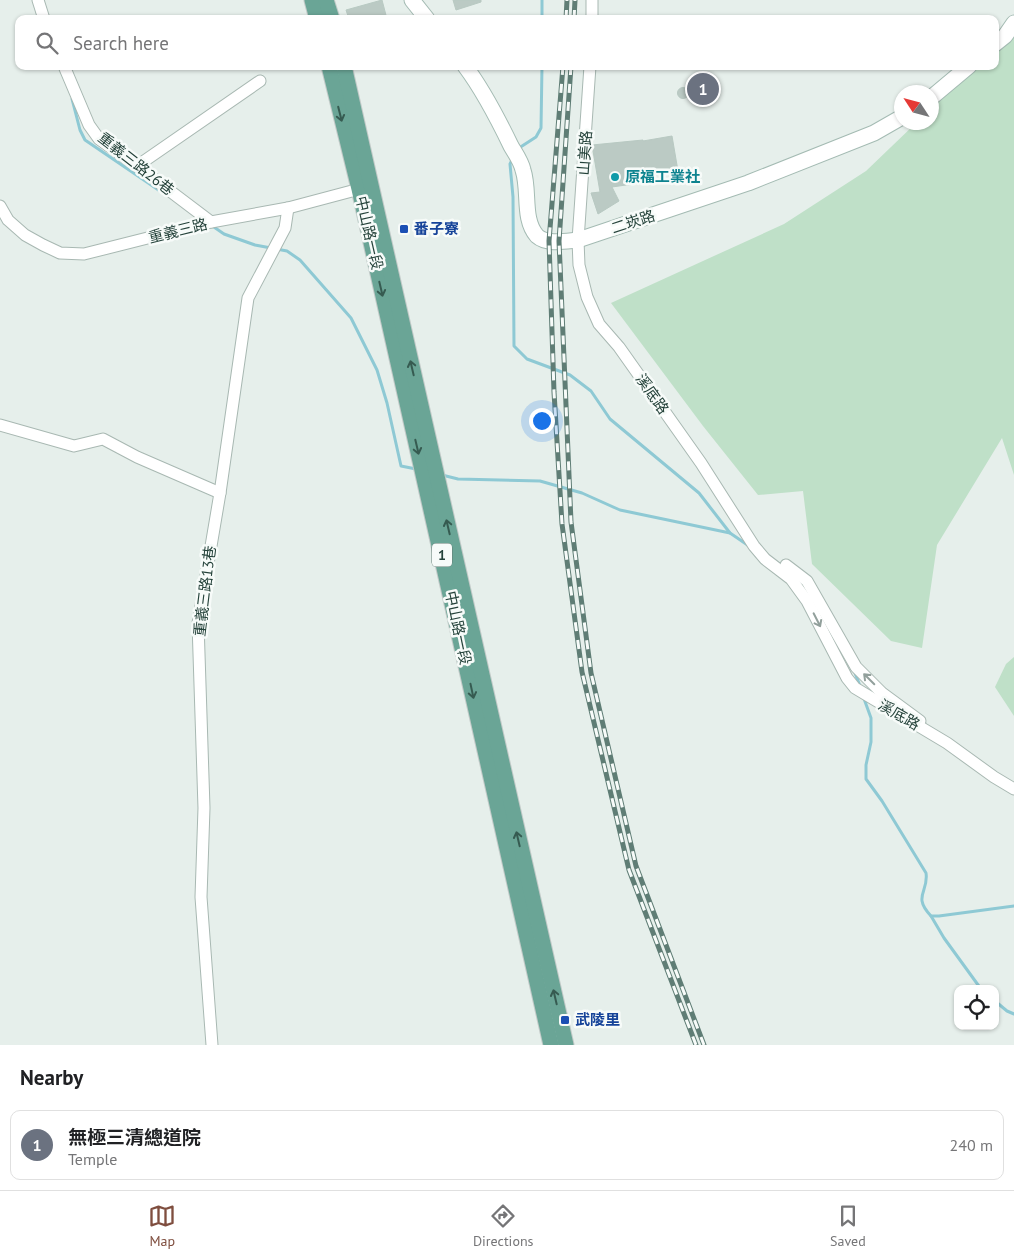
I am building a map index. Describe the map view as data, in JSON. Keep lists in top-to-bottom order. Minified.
{"streets":{"main road":["中山路一段","1"],"street":["山美路","重義三路26巷","二崁路","重義三路","溪底路","重義三路13巷"]},"crossings":[["山美路","二崁路"],["山美路","溪底路"],["重義三路26巷","重義三路"],["二崁路","溪底路"],["重義三路","中山路一段"],["重義三路","重義三路13巷"]],"places":{"other":["原福工業社"],"transit":["番子寮","武陵里"]},"north":"top left","page":{"search":"Search here","pins":"1","heading":"Nearby","list":[{"mark":"1","name":"無極三清總道院","note":"Temple","value":"240 m"}],"nav":["Map","Directions","Saved"]}}
